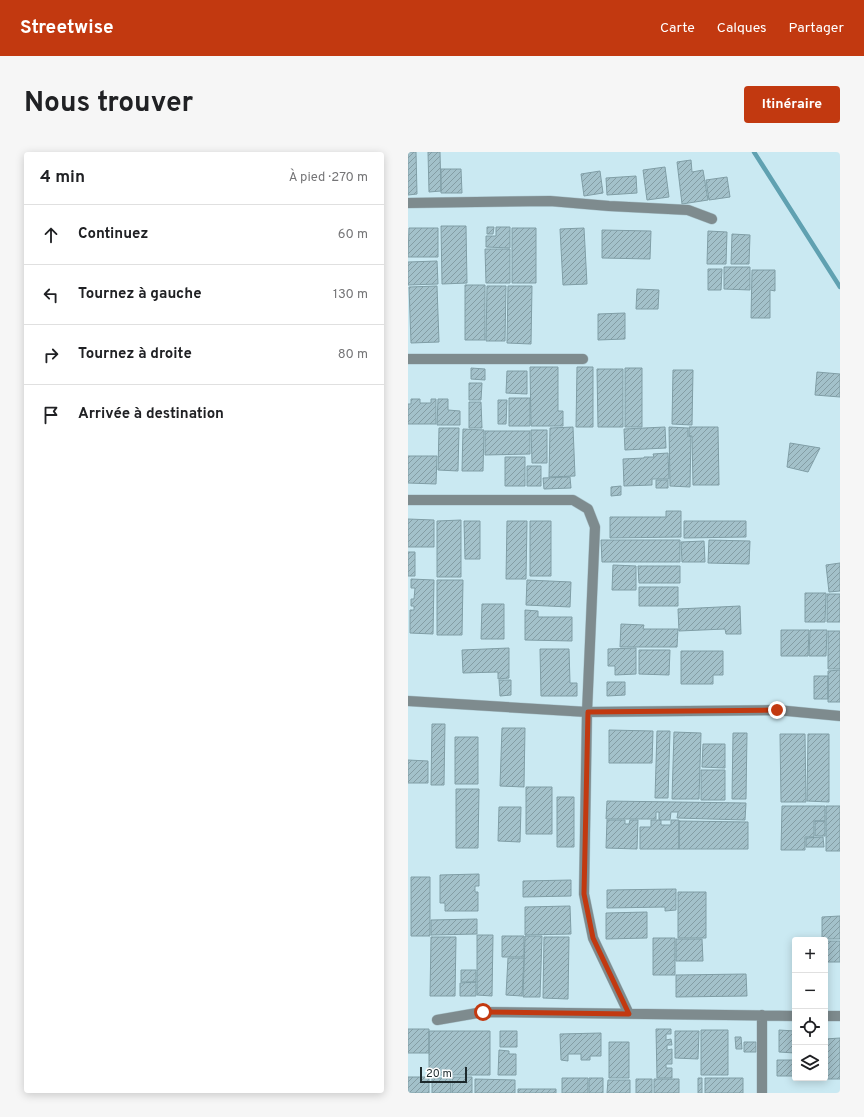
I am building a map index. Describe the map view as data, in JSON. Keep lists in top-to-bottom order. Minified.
{"scale_bar":"20 m","page":{"header":"Streetwise","nav":["Carte","Calques","Partager"],"title":"Nous trouver","buttons":"Itinéraire","heading":["4 min","À pied · 270 m"],"list":[["Continuez","60 m"],["Tournez à gauche","130 m"],["Tournez à droite","80 m"],"Arrivée à destination"],"map_buttons":["+","−"],"scale":"20 m"}}
